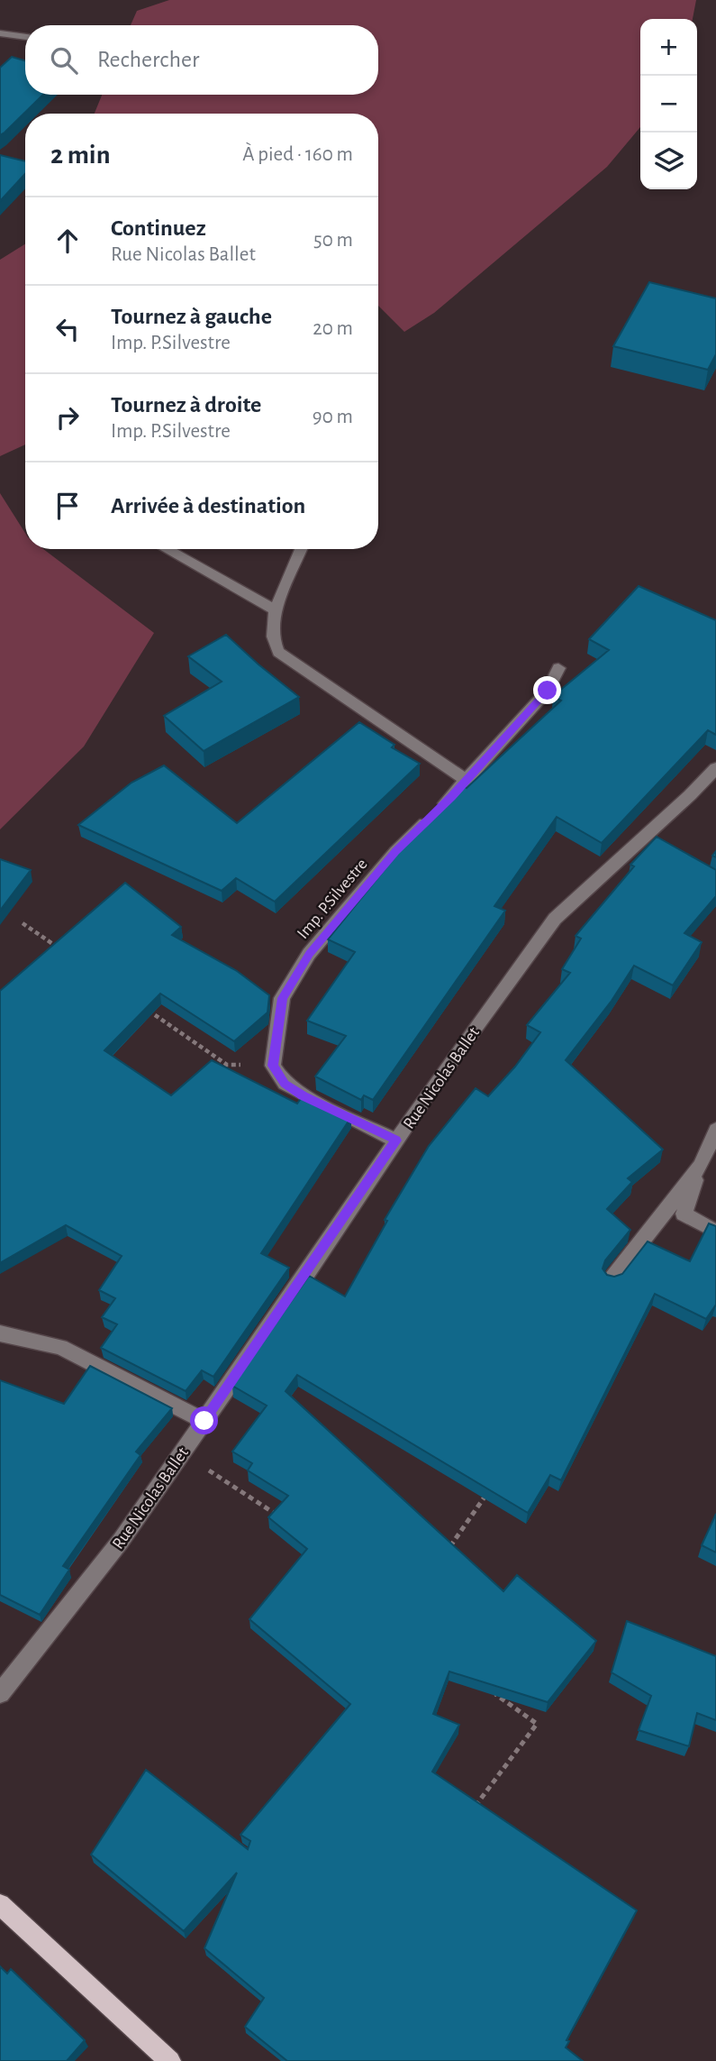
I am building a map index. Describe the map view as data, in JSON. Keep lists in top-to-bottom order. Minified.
{"streets":{"street":["Imp. P.Silvestre","Rue Nicolas Ballet"]},"page":{"map_buttons":["+","−"],"search":"Rechercher","heading":["2 min","À pied · 160 m"],"list":[["Continuez","Rue Nicolas Ballet","50 m"],["Tournez à gauche","Imp. P.Silvestre","20 m"],["Tournez à droite","Imp. P.Silvestre","90 m"],"Arrivée à destination"]}}
